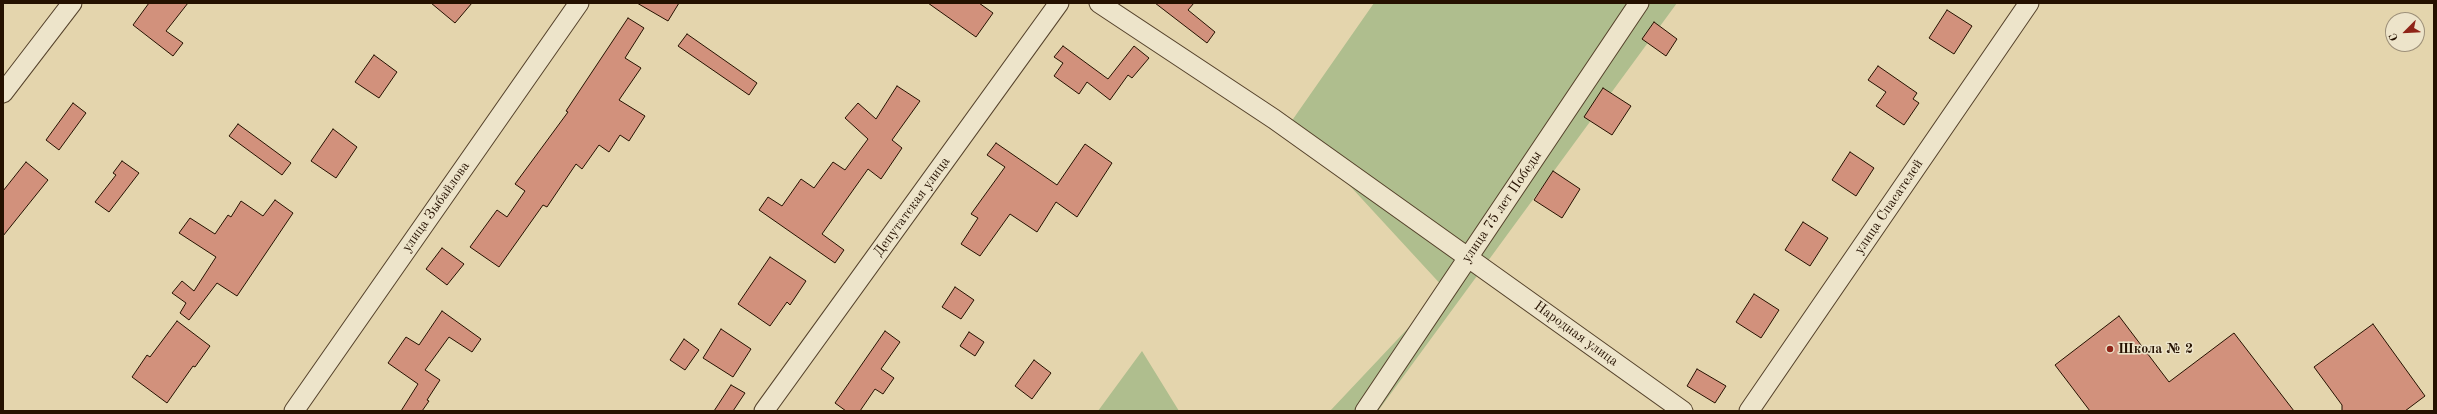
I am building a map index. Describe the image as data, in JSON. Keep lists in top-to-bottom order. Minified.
{"streets":{"street":["улица Зыбайлова","Депутатская улица","улица 75 лет Победы","улица Спасателей","Народная улица"]},"crossings":[["улица 75 лет Победы","Народная улица"]],"places":["Школа № 2"],"north":"bottom left"}
